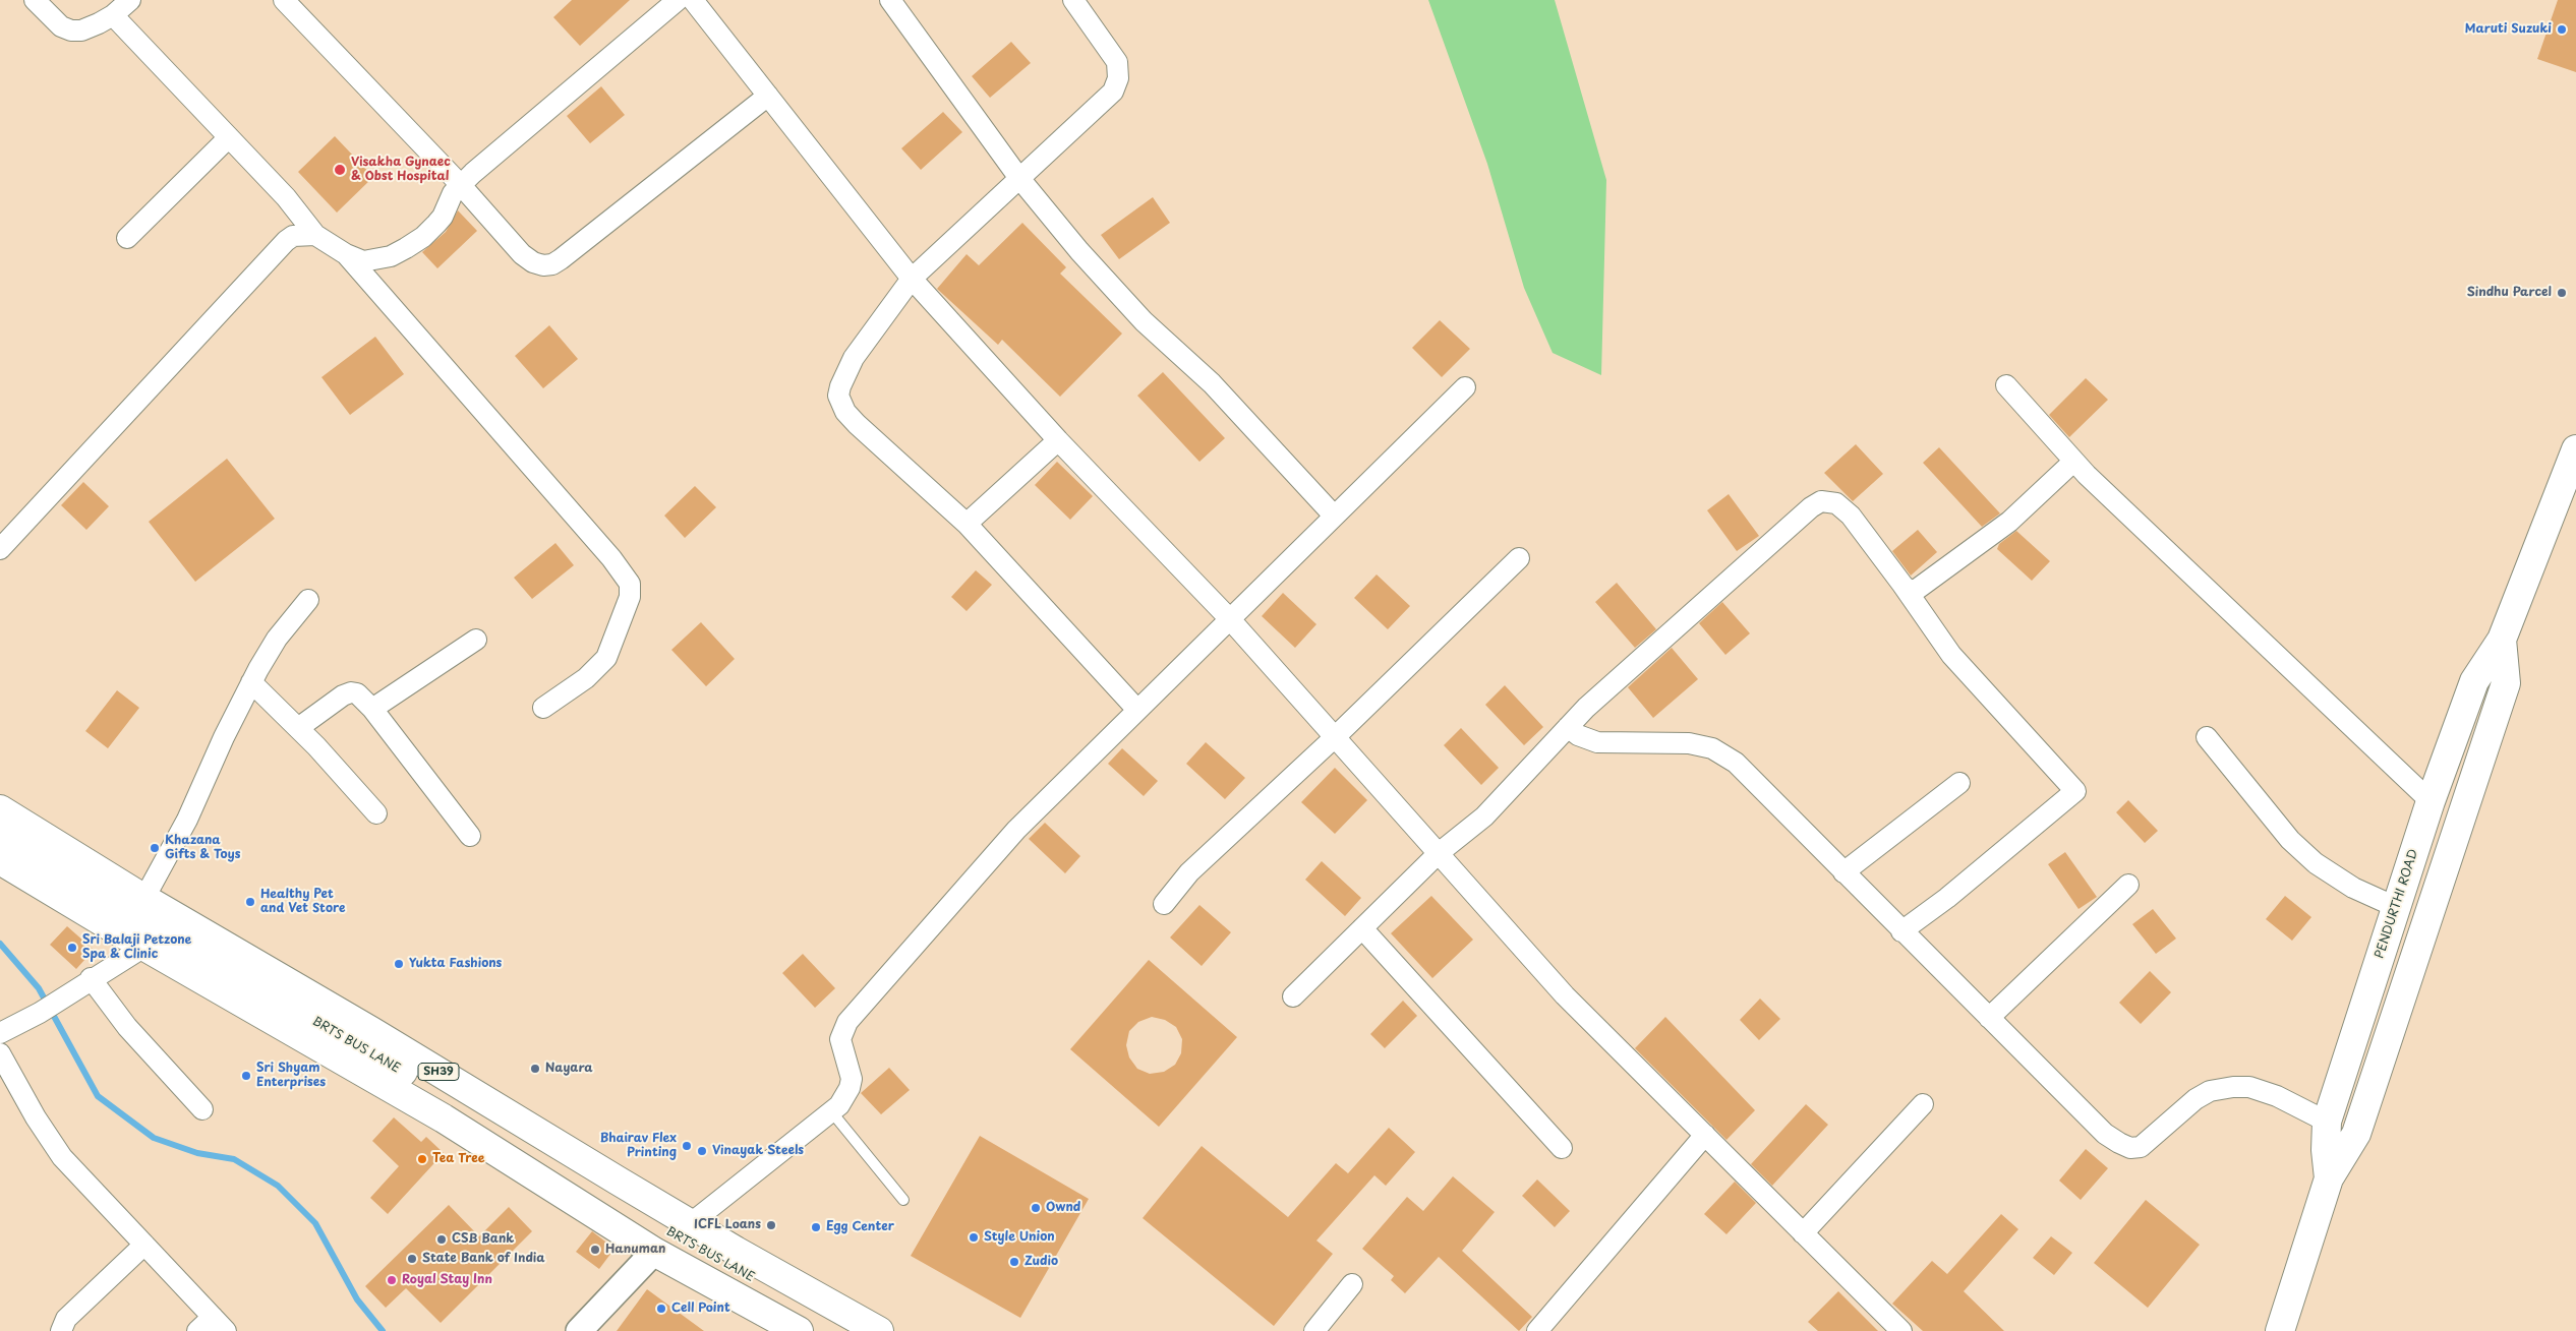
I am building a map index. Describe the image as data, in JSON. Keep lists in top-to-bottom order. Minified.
{"streets":{"main road":["PENDURTHI ROAD","BRTS BUS LANE","SH39"]},"crossings":[["BRTS BUS LANE","SH39"]],"places":["Maruti Suzuki","Visakha Gynaec & Obst Hospital","Sindhu Parcel","Khazana Gifts & Toys","Healthy Pet and Vet Store","Sri Balaji Petzone Spa & Clinic","Yukta Fashions","Nayara","Sri Shyam Enterprises","Bhairav Flex Printing","Vinayak Steels","Tea Tree","Ownd","ICFL Loans","Egg Center","Style Union","CSB Bank","Hanuman","State Bank of India","Zudio","Royal Stay Inn","Cell Point"]}
